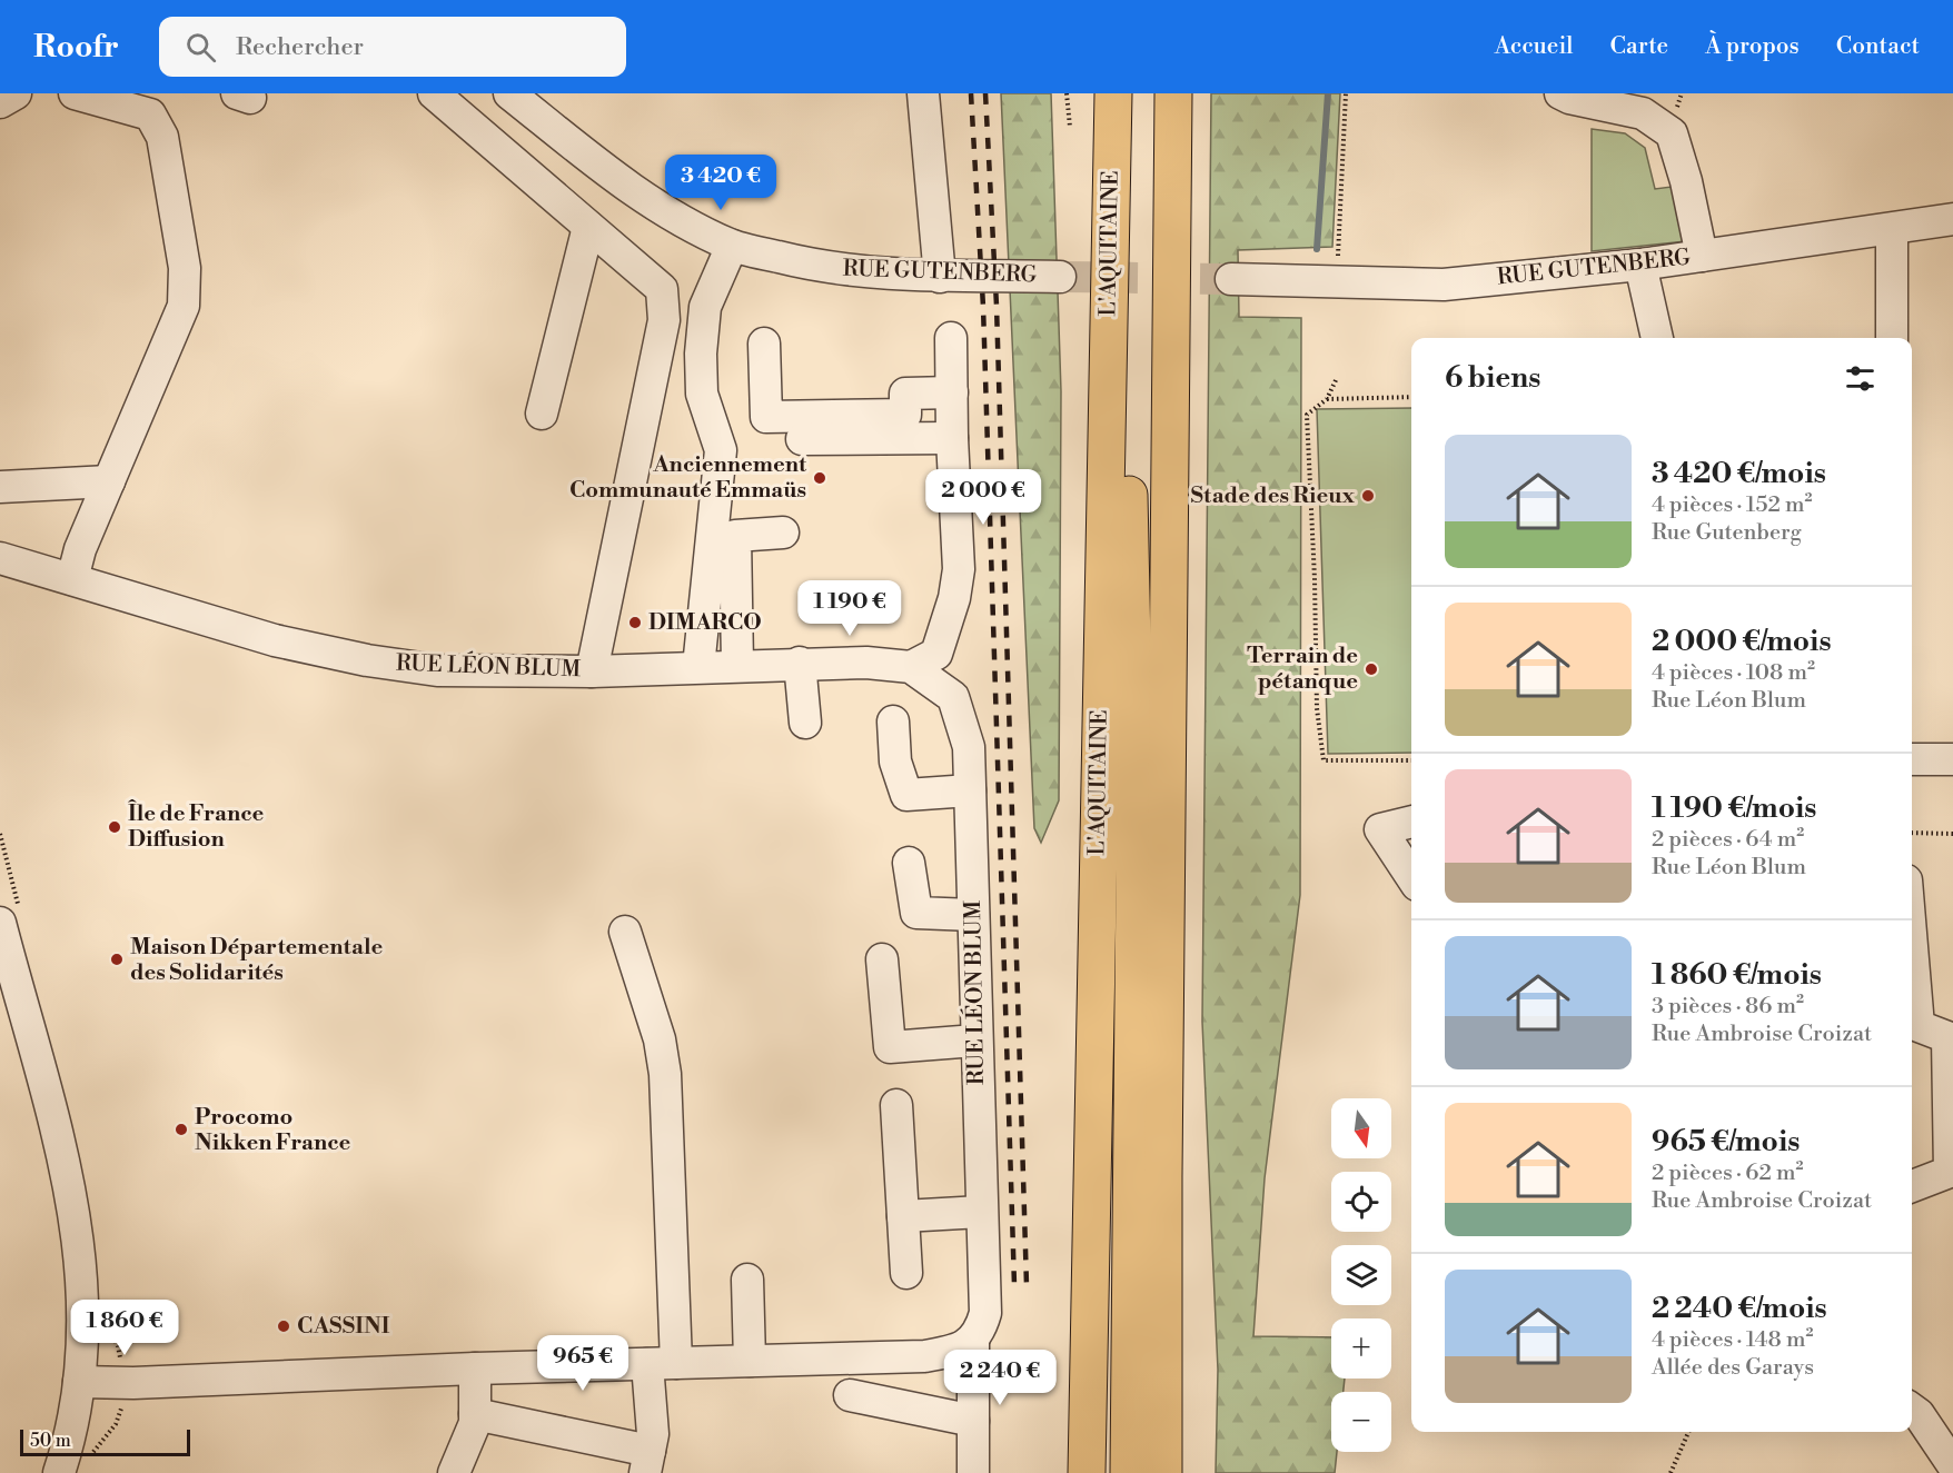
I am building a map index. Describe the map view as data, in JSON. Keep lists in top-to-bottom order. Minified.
{"streets":{"highway":["L'AQUITAINE"],"street":["RUE GUTENBERG","RUE LÉON BLUM"]},"places":["Anciennement Communauté Emmaüs","Stade des Rieux","DIMARCO","Terrain de pétanque","Île de France Diffusion","Maison Départementale des Solidarités","Procomo Nikken France","CASSINI"],"scale_bar":"50 m","north":"bottom","page":{"header":"Roofr","search":"Rechercher","nav":["Accueil","Carte","À propos","Contact"],"price":["3 420 €","2 000 €","1 190 €","1 860 €","965 €","2 240 €"],"heading":"6 biens","list":[{"name":"3 420 €/mois","note":"4 pièces · 152 m² · Rue Gutenberg"},{"name":"2 000 €/mois","note":"4 pièces · 108 m² · Rue Léon Blum"},{"name":"1 190 €/mois","note":"2 pièces · 64 m² · Rue Léon Blum"},{"name":"1 860 €/mois","note":"3 pièces · 86 m² · Rue Ambroise Croizat"},{"name":"965 €/mois","note":"2 pièces · 62 m² · Rue Ambroise Croizat"},{"name":"2 240 €/mois","note":"4 pièces · 148 m² · Allée des Garays"}],"map_buttons":["+","−"],"scale":"50 m"}}
